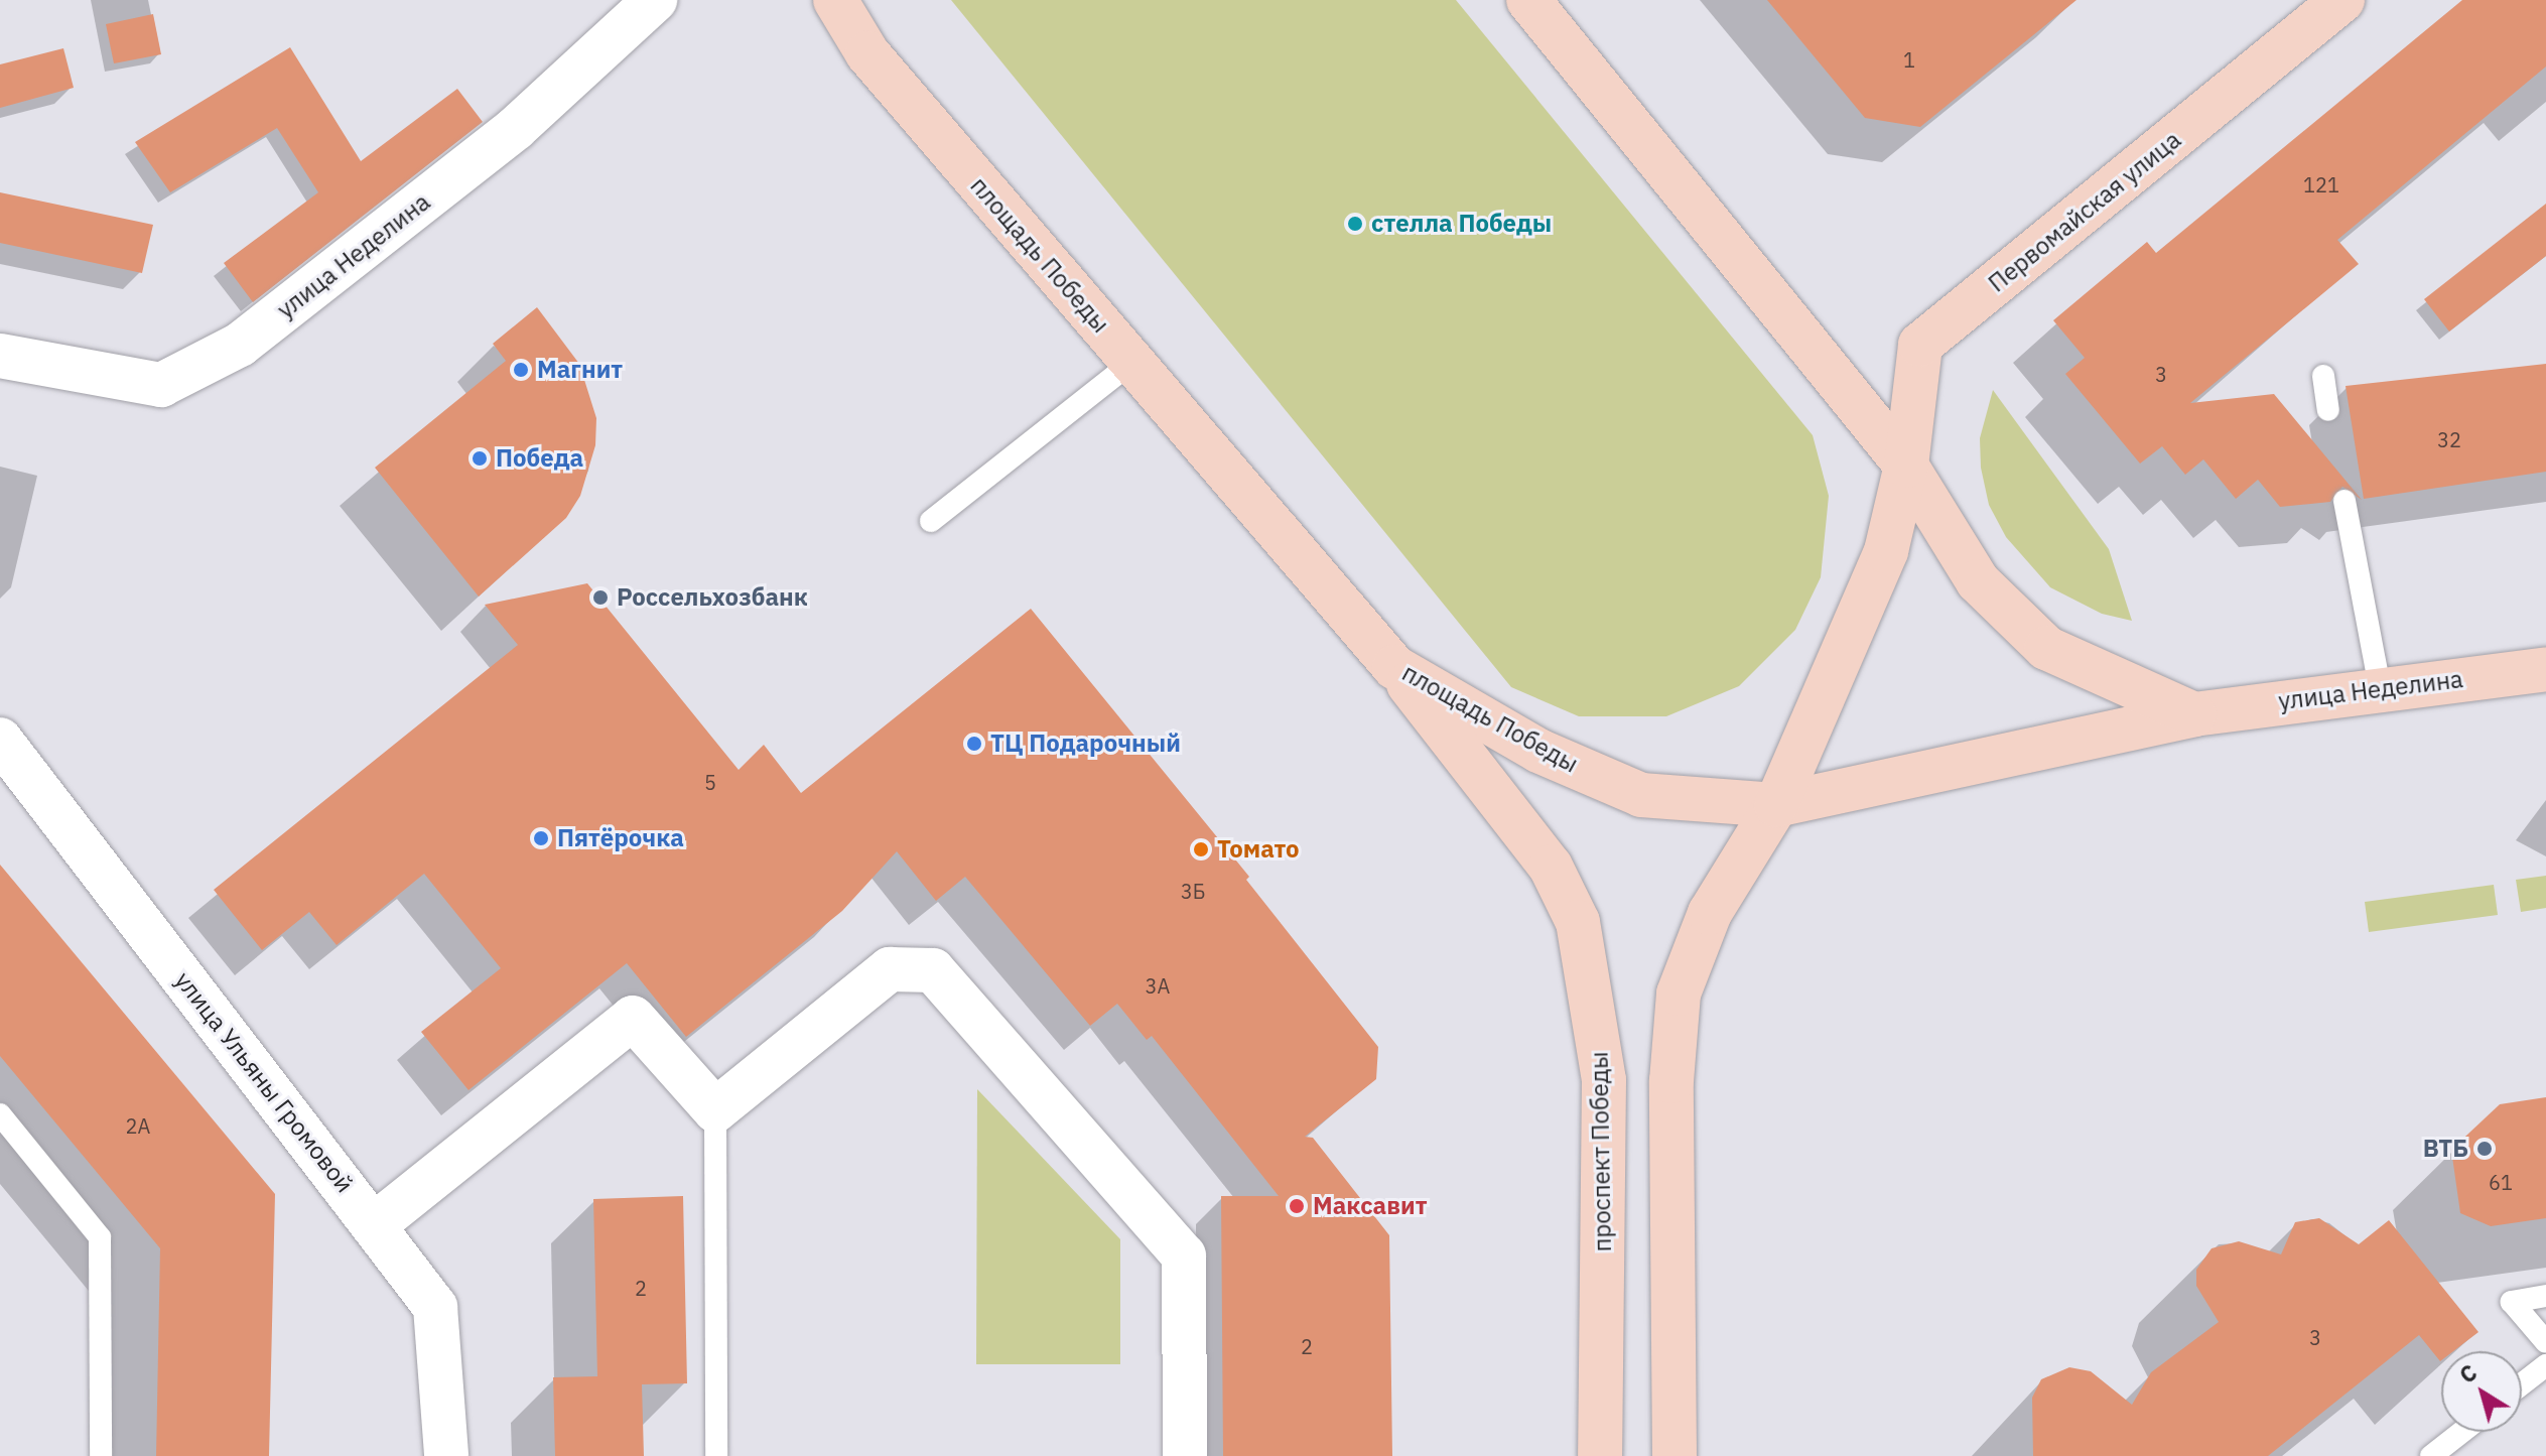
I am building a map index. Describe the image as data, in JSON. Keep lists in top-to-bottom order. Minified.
{"streets":{"main road":["Первомайская улица","площадь Победы","улица Неделина","проспект Победы"],"street":["улица Ульяны Громовой"]},"crossings":[["площадь Победы","улица Неделина"],["площадь Победы","проспект Победы"]],"places":["стелла Победы","Магнит","Победа","Россельхозбанк","ТЦ Подарочный","Пятёрочка","Томато","ВТБ","Максавит"],"house_numbers":["1","121","3","32","5","3Б","3А","2А","61","2","3","2"],"north":"top left"}
